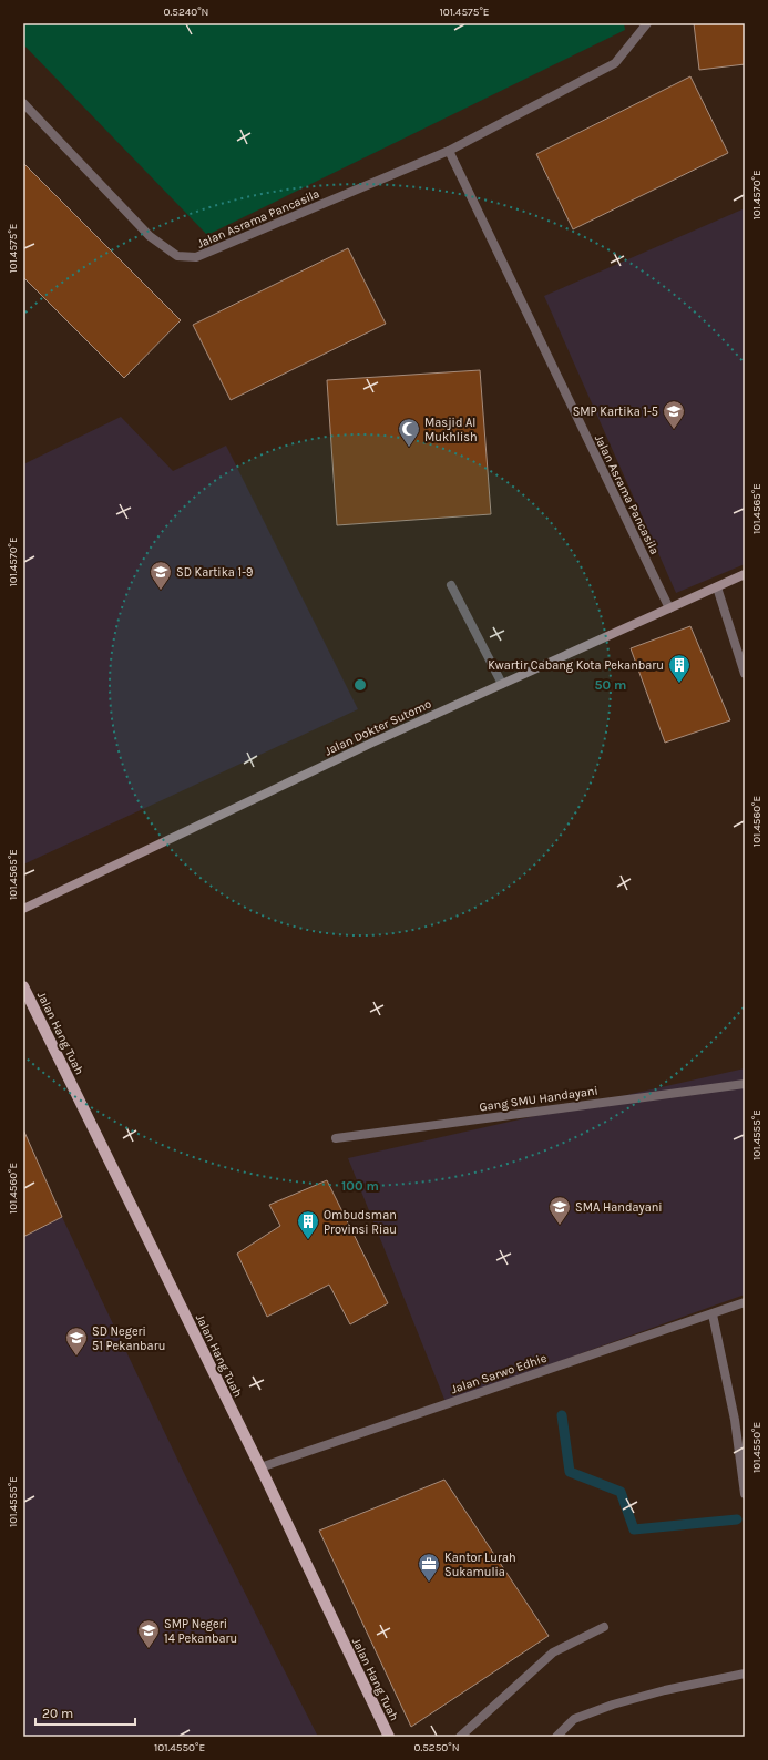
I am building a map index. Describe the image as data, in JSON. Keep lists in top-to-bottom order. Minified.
{"streets":{"main road":["Jalan Dokter Sutomo","Jalan Hang Tuah"],"street":["Jalan Asrama Pancasila","Gang SMU Handayani","Jalan Sarwo Edhie"]},"crossings":[["Jalan Asrama Pancasila","Jalan Dokter Sutomo"],["Jalan Hang Tuah","Jalan Sarwo Edhie"]],"places":{"school or university":["SMP Kartika 1-5","SD Kartika 1-9","SMA Handayani","SD Negeri 51 Pekanbaru","SMP Negeri 14 Pekanbaru"],"mosque":["Masjid Al Mukhlish"],"building":["Kwartir Cabang Kota Pekanbaru","Ombudsman Provinsi Riau"],"office":["Kantor Lurah Sukamulia"]},"scale_bar":"20 m","coordinates":["0.5240°N","101.4575°E","101.4570°E","101.4565°E","101.4560°E","101.4555°E","101.4550°E","0.5250°N"],"rings":["50 m","100 m"]}
